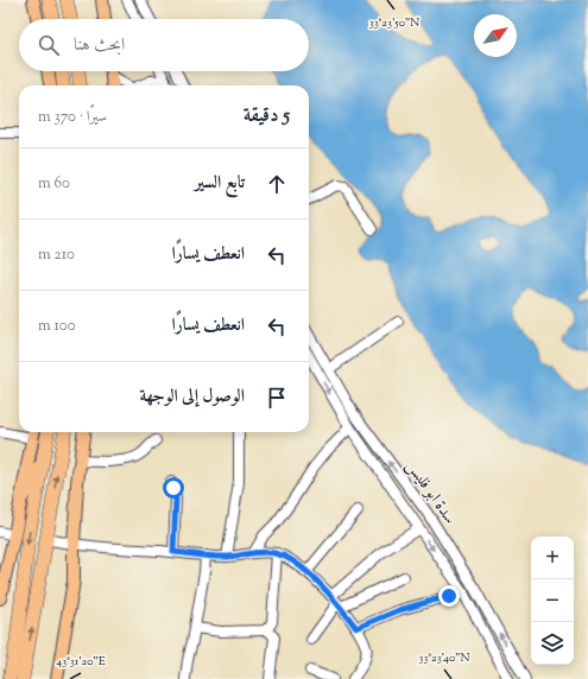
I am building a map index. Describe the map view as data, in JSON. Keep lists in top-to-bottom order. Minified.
{"streets":{"street":["سدة ابو فليس"]},"north":"top right","page":{"search":"ابحث هنا","heading":["5 دقيقة","سيرًا · 370 m"],"list":[["تابع السير","60 m"],["انعطف يسارًا","210 m"],["انعطف يسارًا","100 m"],"الوصول إلى الوجهة"],"map_buttons":["+","−"]},"coordinates":["33°23'50\"N","33°23'40\"N","43°31'20\"E"]}
